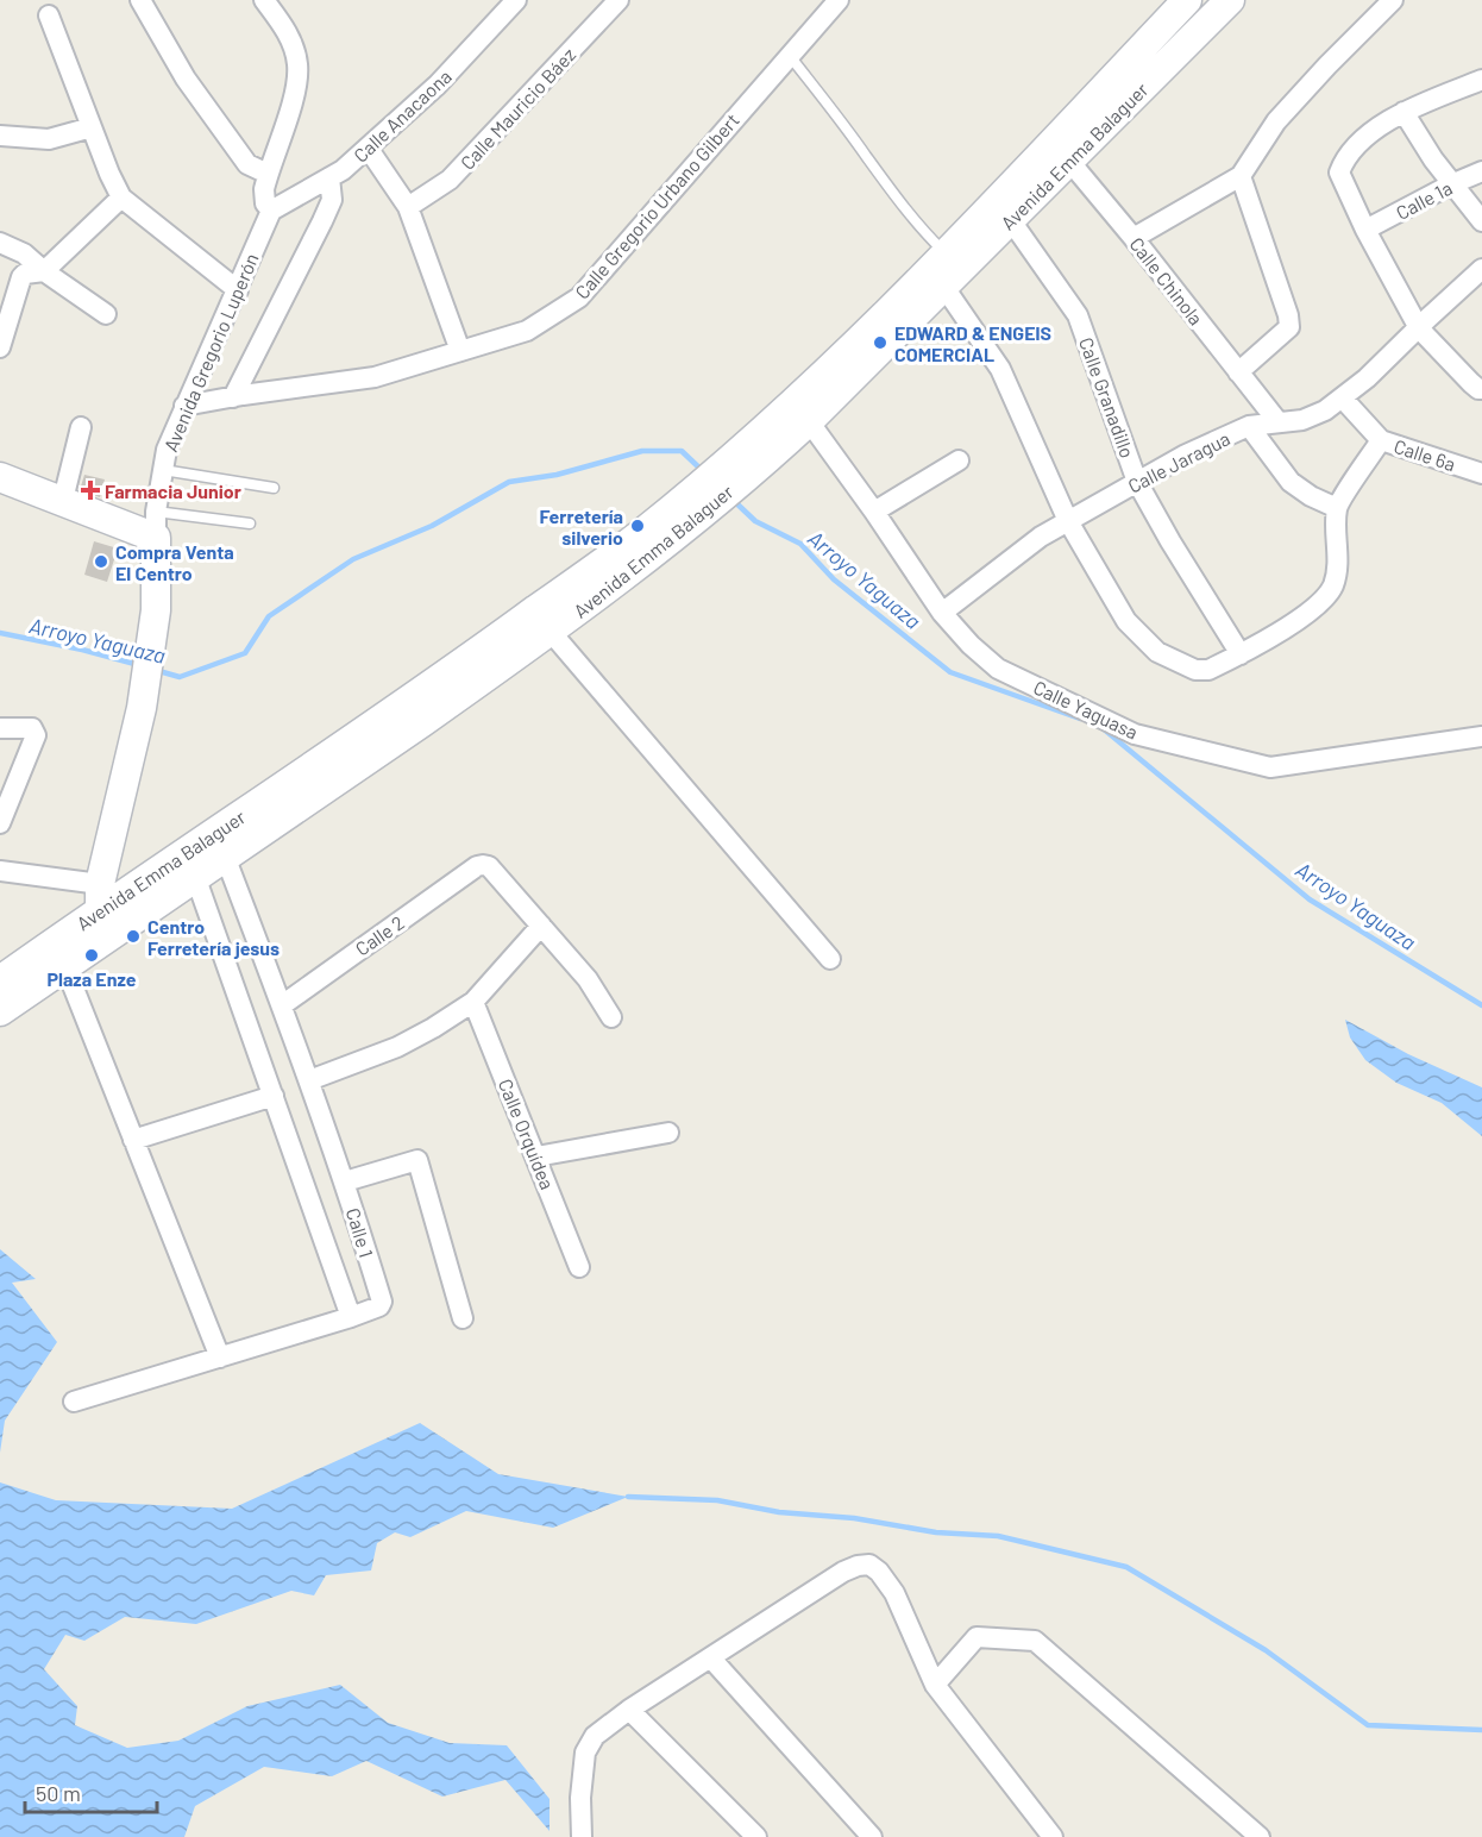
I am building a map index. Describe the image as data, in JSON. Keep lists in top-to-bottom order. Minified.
{"streets":{"street":["Calle Mauricio Báez","Calle Anacaona","Avenida Emma Balaguer","Calle 1a","Calle Gregorio Urbano Gilbert","Calle Chinola","Avenida Gregorio Luperón","Calle Granadillo","Calle 6a","Calle Jaragua","Calle Yaguasa","Calle 2","Calle Orquídea","Calle 1"]},"crossings":[["Calle Anacaona","Avenida Gregorio Luperón"],["Avenida Emma Balaguer","Calle Chinola"],["Avenida Emma Balaguer","Avenida Gregorio Luperón"],["Avenida Emma Balaguer","Calle Granadillo"],["Avenida Emma Balaguer","Calle Yaguasa"],["Avenida Emma Balaguer","Calle 1"],["Calle Gregorio Urbano Gilbert","Avenida Gregorio Luperón"],["Calle Chinola","Calle Jaragua"],["Calle Granadillo","Calle Jaragua"],["Calle 6a","Calle Jaragua"],["Calle Jaragua","Calle Yaguasa"],["Calle 2","Calle 1"]],"water":["Arroyo Yaguaza"],"places":{"other":["EDWARD & ENGElS COMERCIAL","Ferretería silverio","Compra Venta El Centro","Centro Ferretería jesus","Plaza Enze"],"health":["Farmacia Junior"]},"scale_bar":"50 m"}
